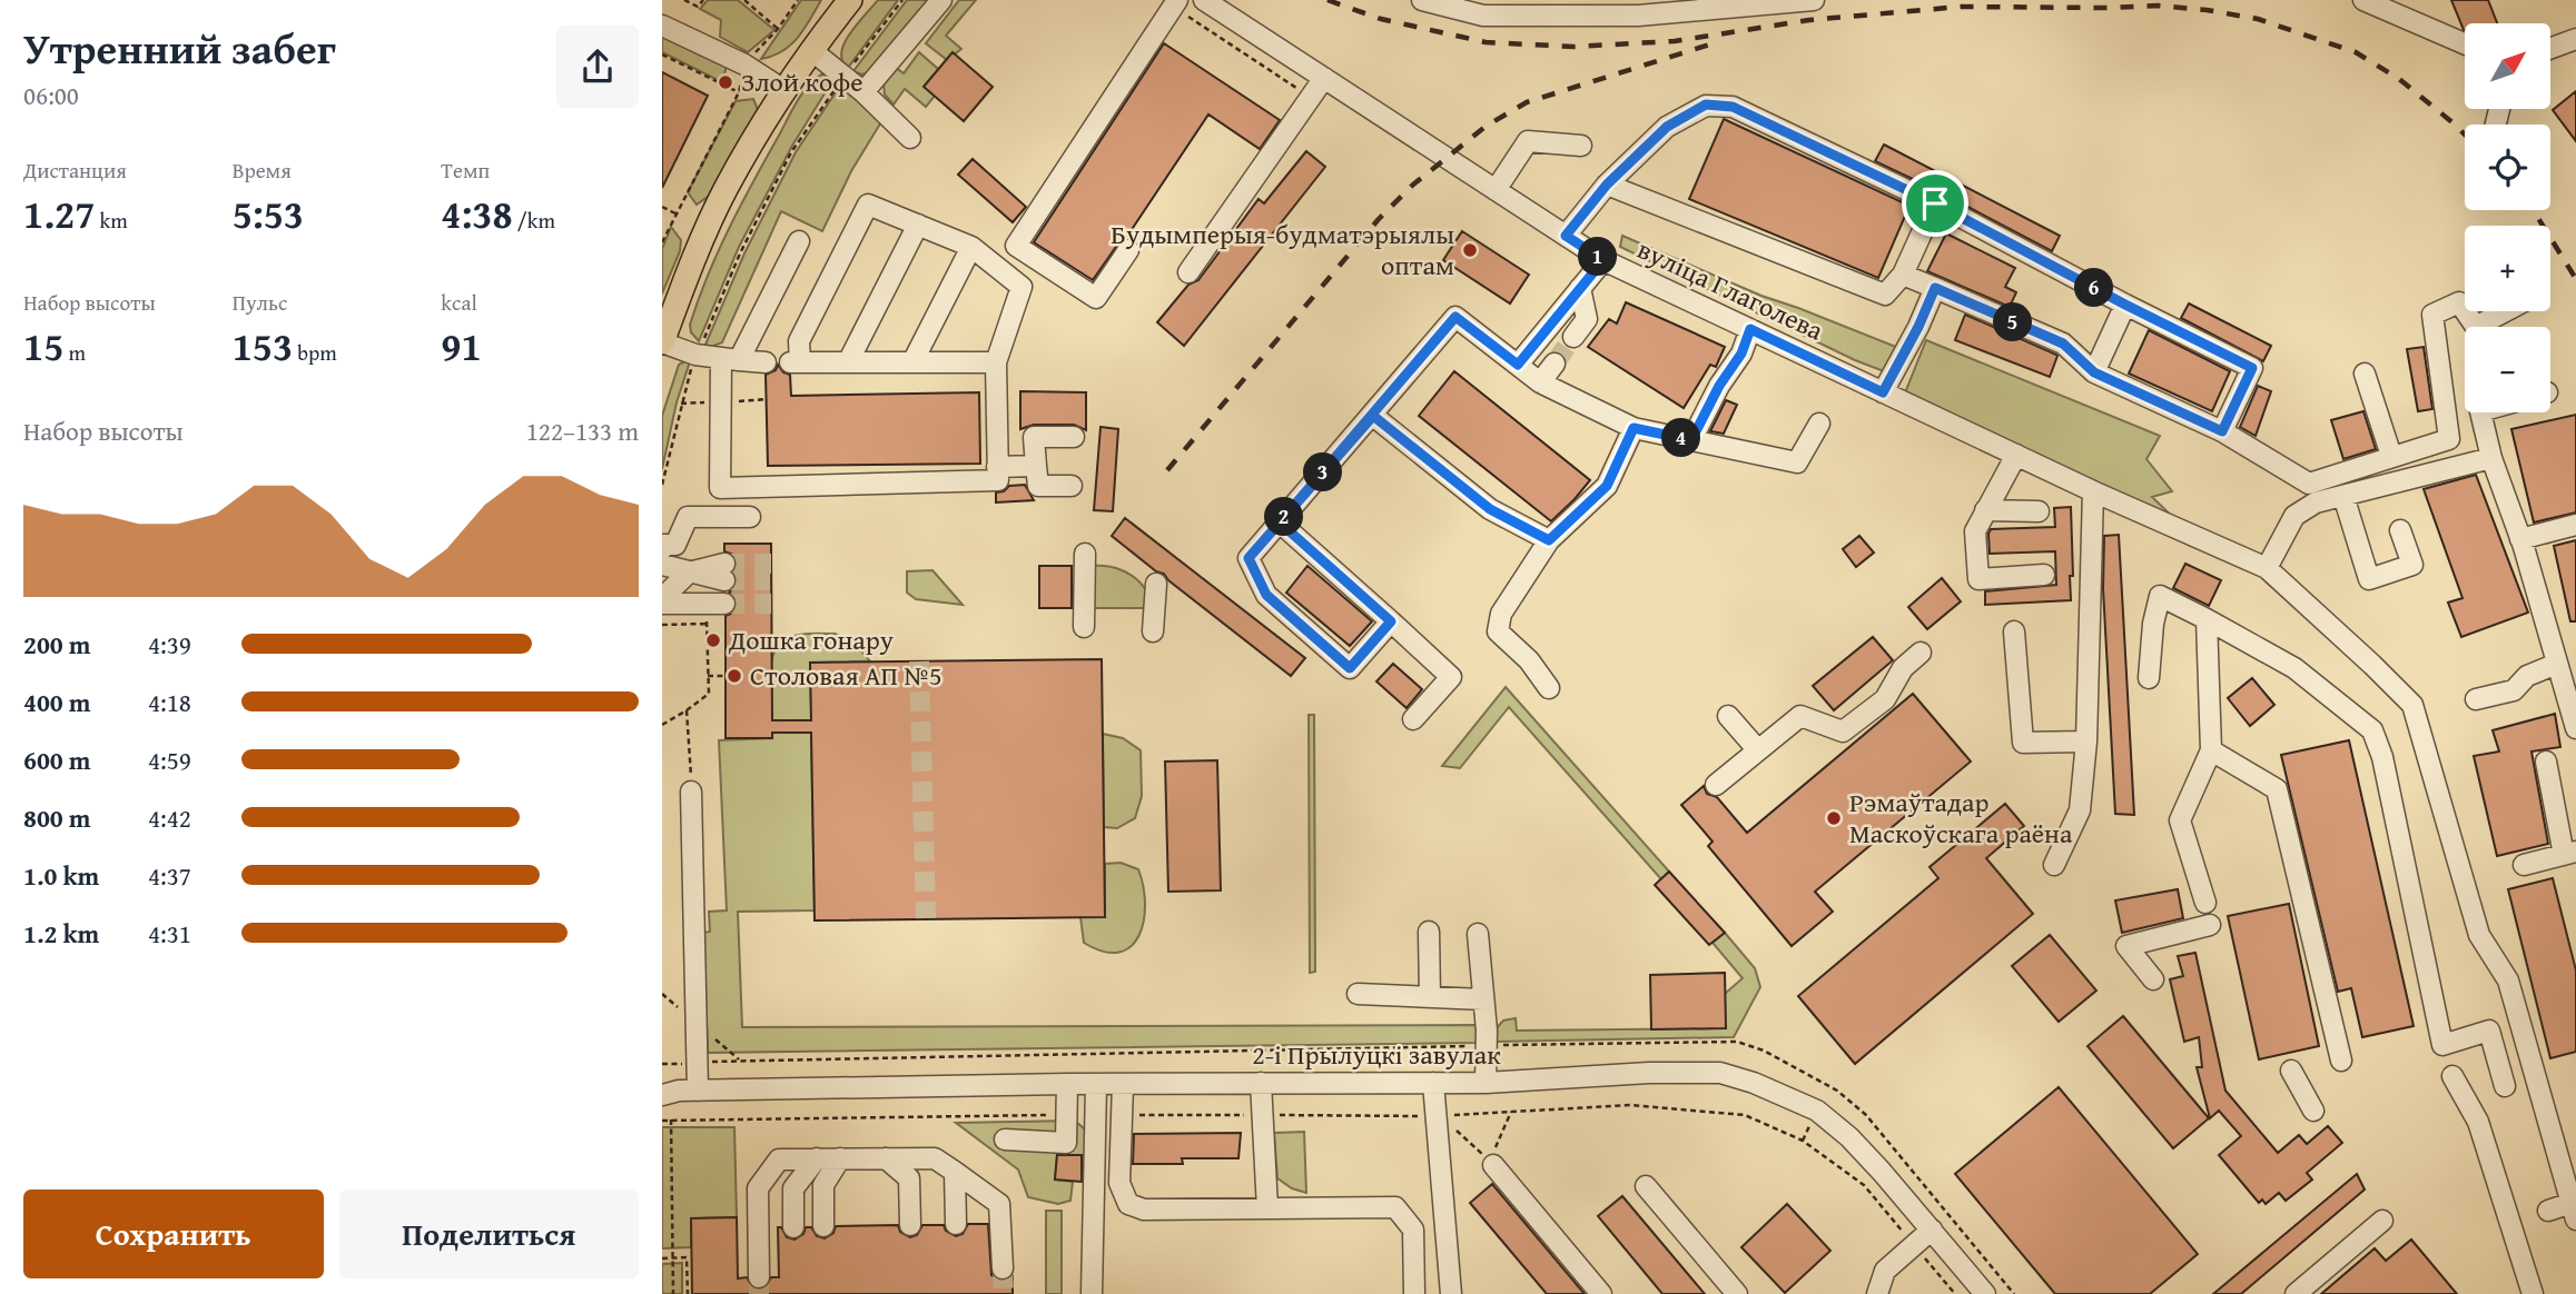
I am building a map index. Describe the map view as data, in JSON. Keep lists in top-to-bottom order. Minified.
{"streets":{"street":["вуліца Глаголева","2-і Прылуцкі завулак"]},"places":["Злой кофе","Будымперыя-будматэрыялы оптам","Дошка гонару","Столовая АП №5","Рэмаўтадар Маскоўскага раёна"],"north":"top right","page":{"heading":["Утренний забег","06:00"],"map_buttons":["+","−"],"stats":[["Дистанция","1.27 km"],["Время","5:53"],["Темп","4:38 /km"],["Набор высоты","15 m"],["Пульс","153 bpm"],["kcal","91"]],"pins":["1","6","5","4","3","2"],"chart":["Набор высоты","122–133 m"],"list":[{"name":"200 m","note":"4:39"},{"name":"400 m","note":"4:18"},{"name":"600 m","note":"4:59"},{"name":"800 m","note":"4:42"},{"name":"1.0 km","note":"4:37"},{"name":"1.2 km","note":"4:31"}],"buttons":["Сохранить","Поделиться"]}}
